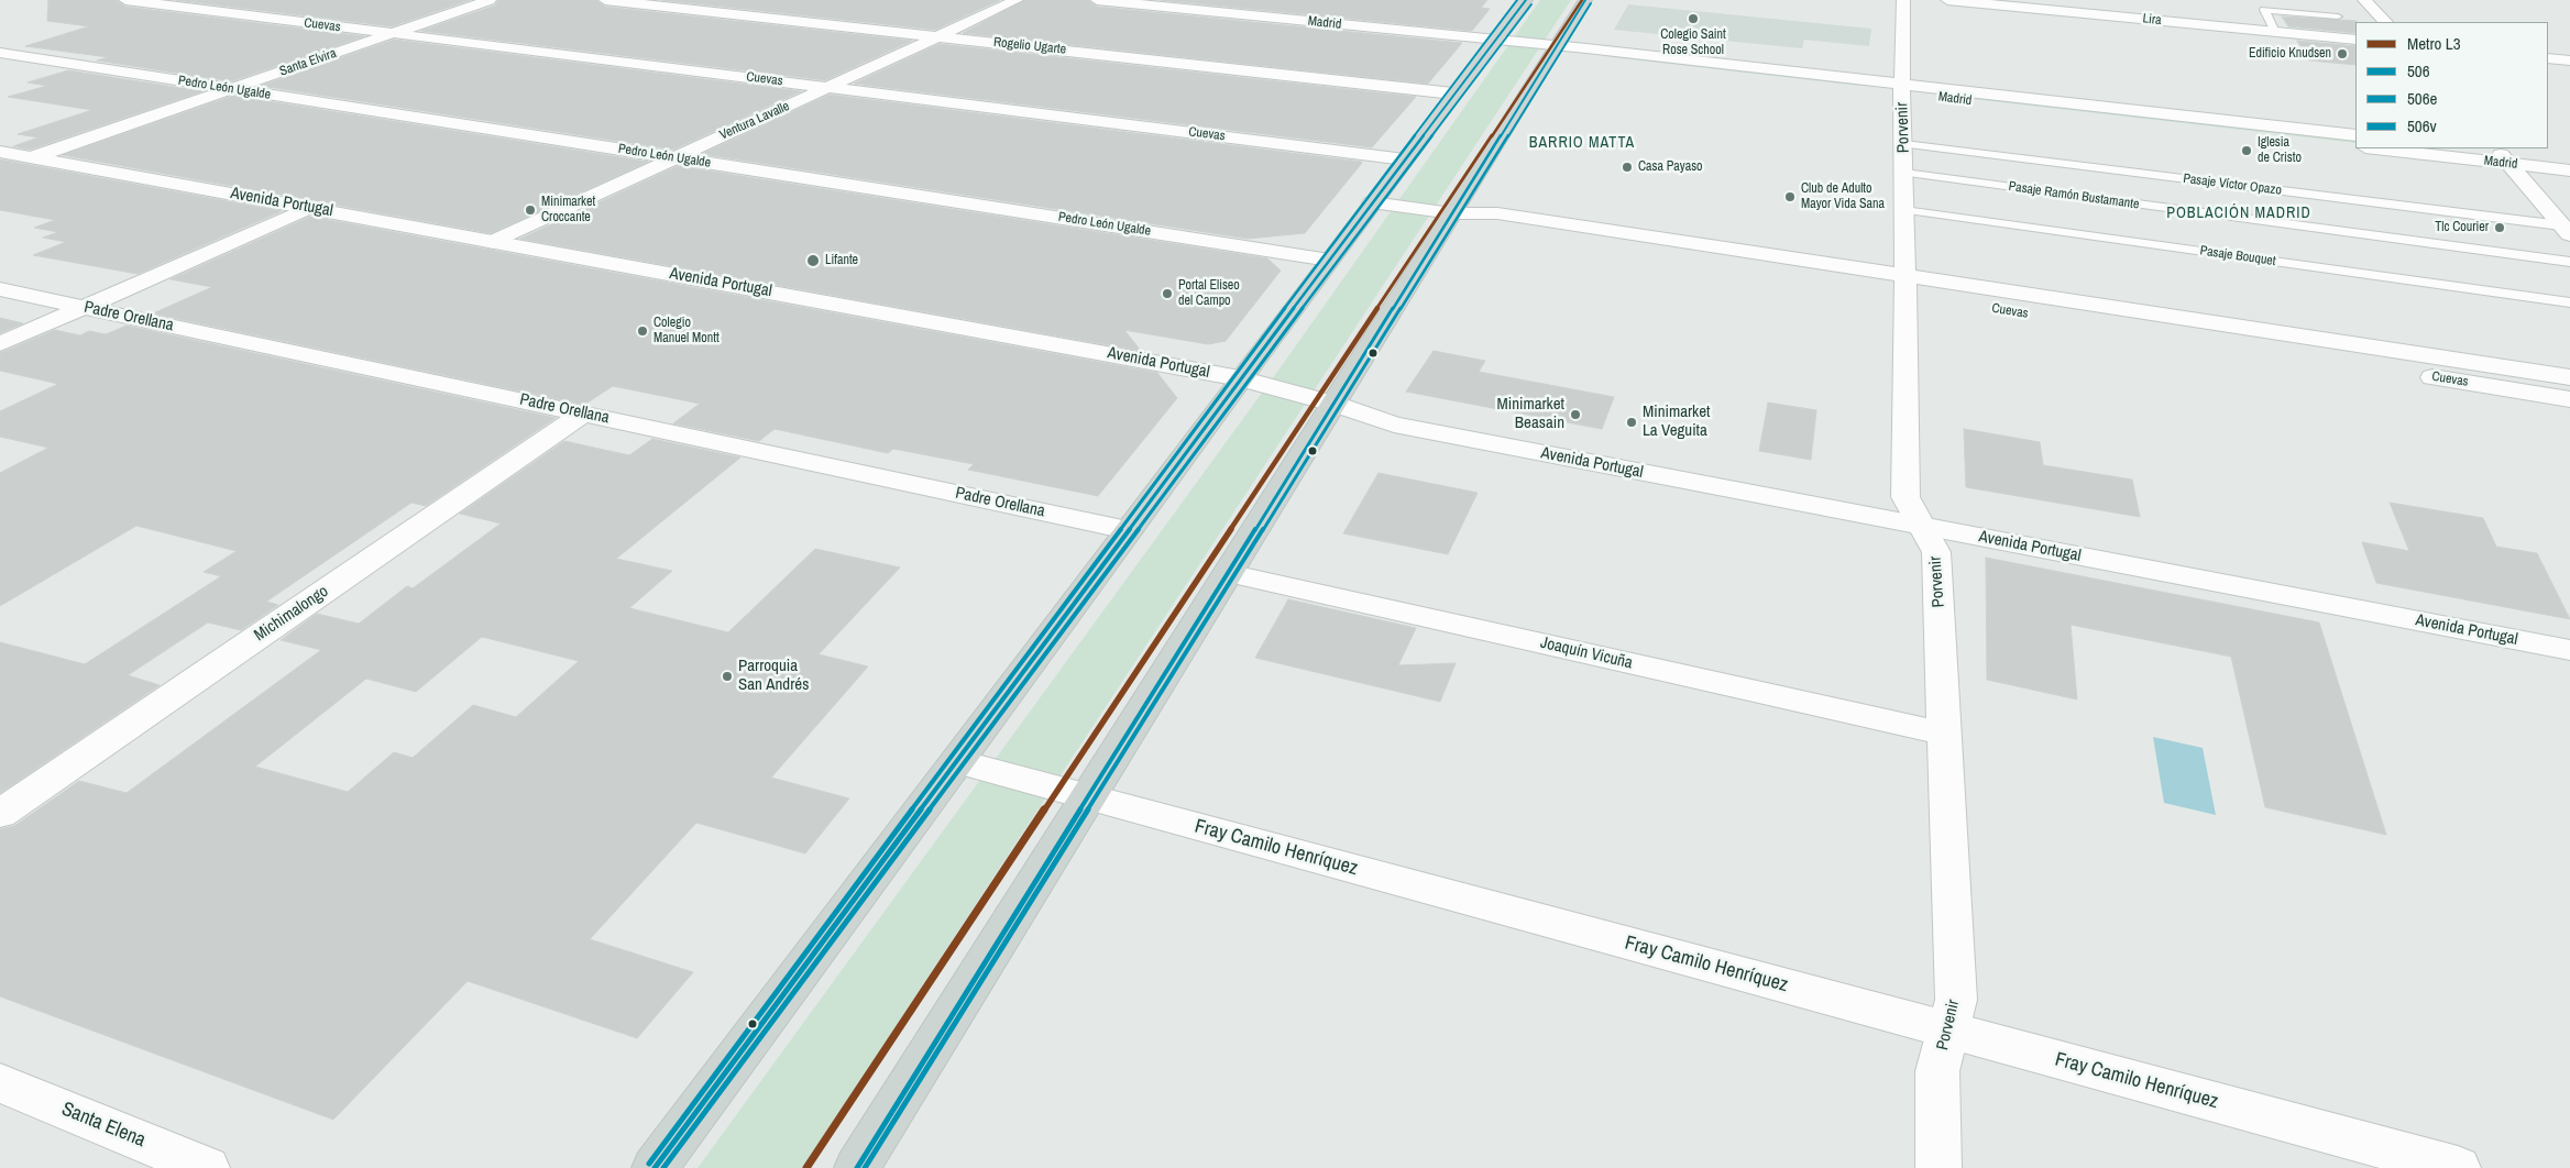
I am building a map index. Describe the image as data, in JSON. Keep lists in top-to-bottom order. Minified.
{"streets":{"street":["Lira","Madrid","Cuevas","Rogelio Ugarte","Santa Elvira","Pedro León Ugalde","Ventura Lavalle","Porvenir","Avenida Portugal","Padre Orellana","Michimalongo","Joaquín Vicuña","Fray Camilo Henríquez","Santa Elena"],"lane":["Pasaje Víctor Opazo","Pasaje Ramón Bustamante","Pasaje Bouquet"]},"crossings":[["Madrid","Porvenir"],["Cuevas","Santa Elvira"],["Cuevas","Ventura Lavalle"],["Cuevas","Porvenir"],["Rogelio Ugarte","Ventura Lavalle"],["Santa Elvira","Pedro León Ugalde"],["Santa Elvira","Avenida Portugal"],["Pedro León Ugalde","Ventura Lavalle"],["Ventura Lavalle","Avenida Portugal"],["Porvenir","Pasaje Víctor Opazo"],["Porvenir","Pasaje Ramón Bustamante"],["Porvenir","Avenida Portugal"],["Porvenir","Pasaje Bouquet"],["Porvenir","Joaquín Vicuña"],["Porvenir","Fray Camilo Henríquez"],["Padre Orellana","Michimalongo"]],"districts":["BARRIO MATTA","POBLACIÓN MADRID"],"places":["Colegio Saint Rose School","Edificio Knudsen","Iglesia de Cristo","Casa Payaso","Club de Adulto Mayor Vida Sana","Minimarket Croccante","Tlc Courier","Lifante","Portal Eliseo del Campo","Colegio Manuel Montt","Minimarket Beasain","Minimarket La Veguita","Parroquia San Andrés"],"lines":["metro line L3","transit line 506","transit line 506v","transit line 506e"],"legend":["Metro L3","506","506e","506v"]}
